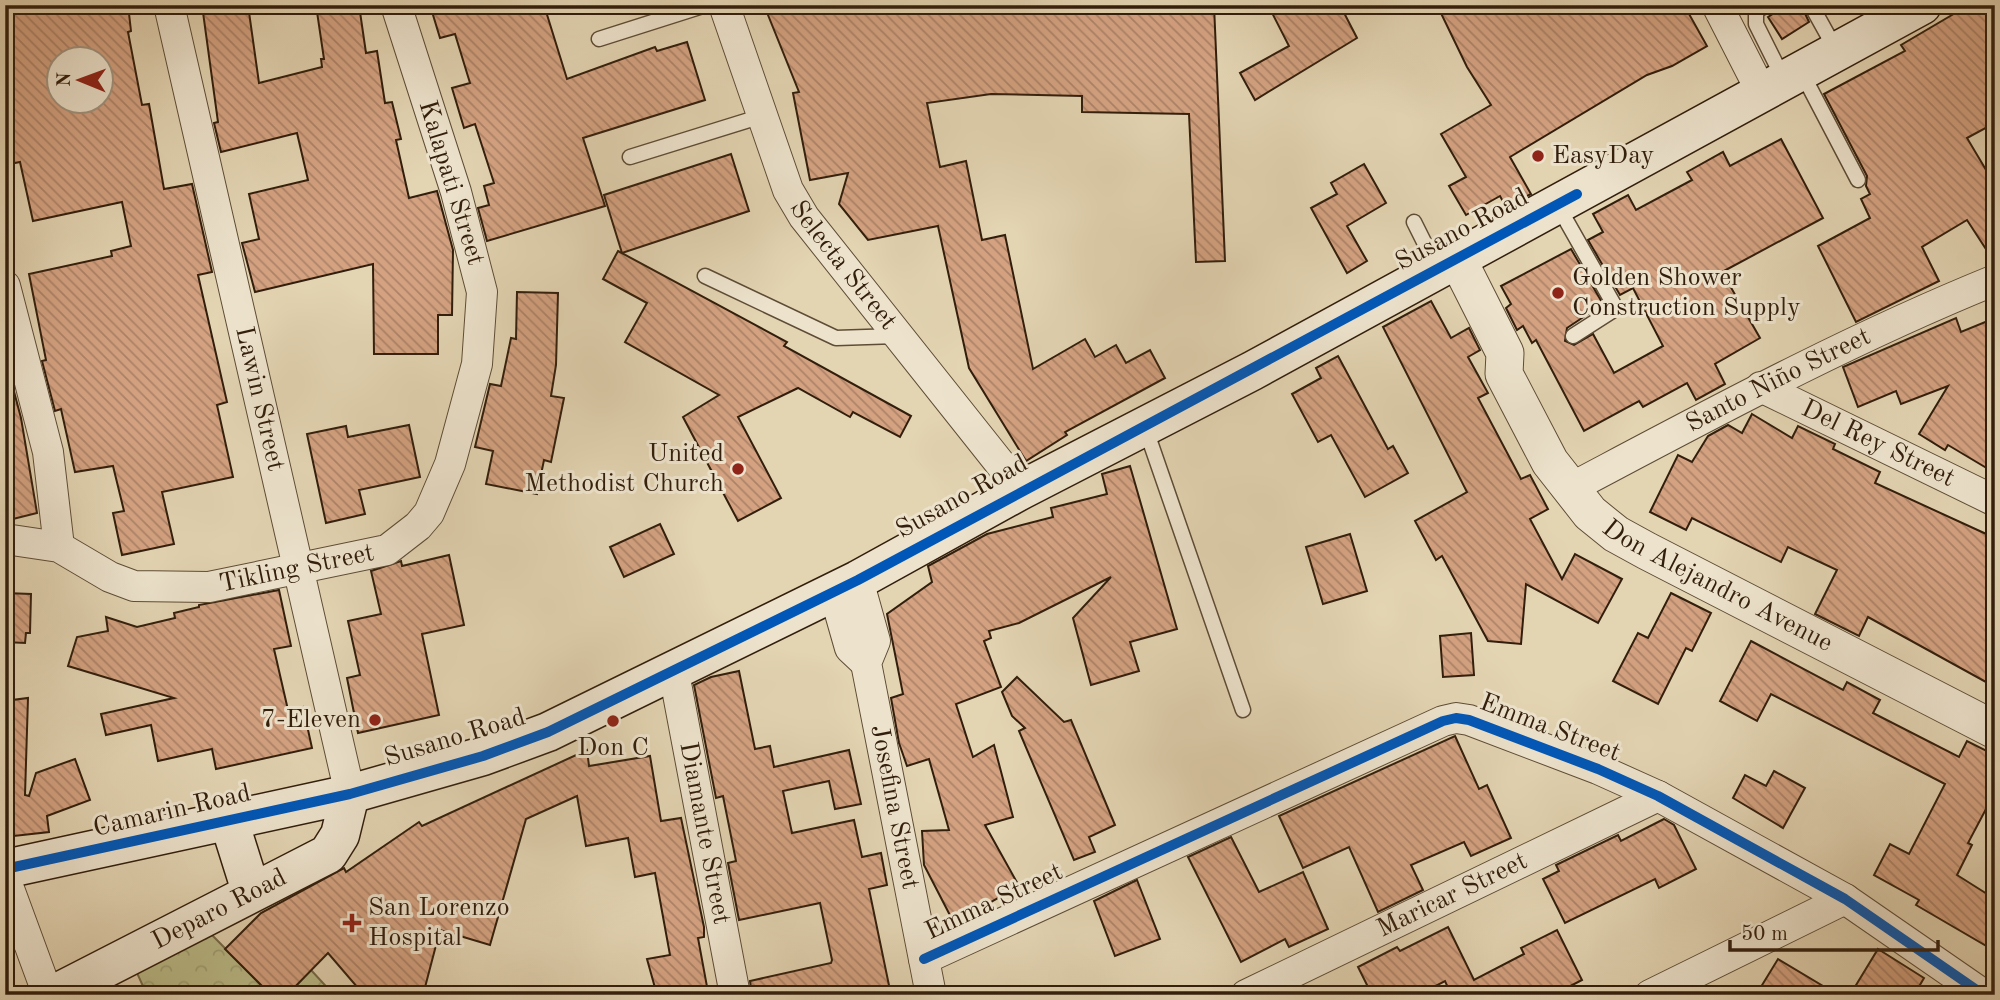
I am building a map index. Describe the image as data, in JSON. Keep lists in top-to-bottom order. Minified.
{"streets":{"main road":["Susano Road","Camarin Road","Deparo Road"],"street":["Kalapati Street","Selecta Street","Santo Niño Street","Lawin Street","Del Rey Street","Tikling Street","Don Alejandro Avenue","Emma Street","Josefina Street","Diamante Street","Maricar Street"]},"crossings":[["Kalapati Street","Tikling Street"],["Susano Road","Selecta Street"],["Susano Road","Lawin Street"],["Susano Road","Don Alejandro Avenue"],["Susano Road","Josefina Street"],["Susano Road","Camarin Road"],["Susano Road","Diamante Street"],["Susano Road","Deparo Road"],["Santo Niño Street","Del Rey Street"],["Santo Niño Street","Don Alejandro Avenue"],["Lawin Street","Tikling Street"],["Lawin Street","Camarin Road"],["Lawin Street","Deparo Road"],["Emma Street","Josefina Street"],["Emma Street","Maricar Street"],["Camarin Road","Deparo Road"]],"places":{"other":["EasyDay","Golden Shower Construction Supply","United Methodist Church","7-Eleven","Don C"],"health":["San Lorenzo Hospital"]},"scale_bar":"50 m","north":"left"}
